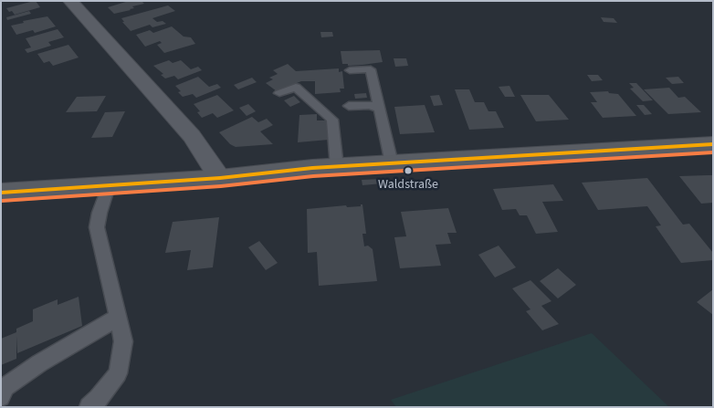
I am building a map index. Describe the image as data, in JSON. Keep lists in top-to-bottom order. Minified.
{"places":["Waldstraße"]}
